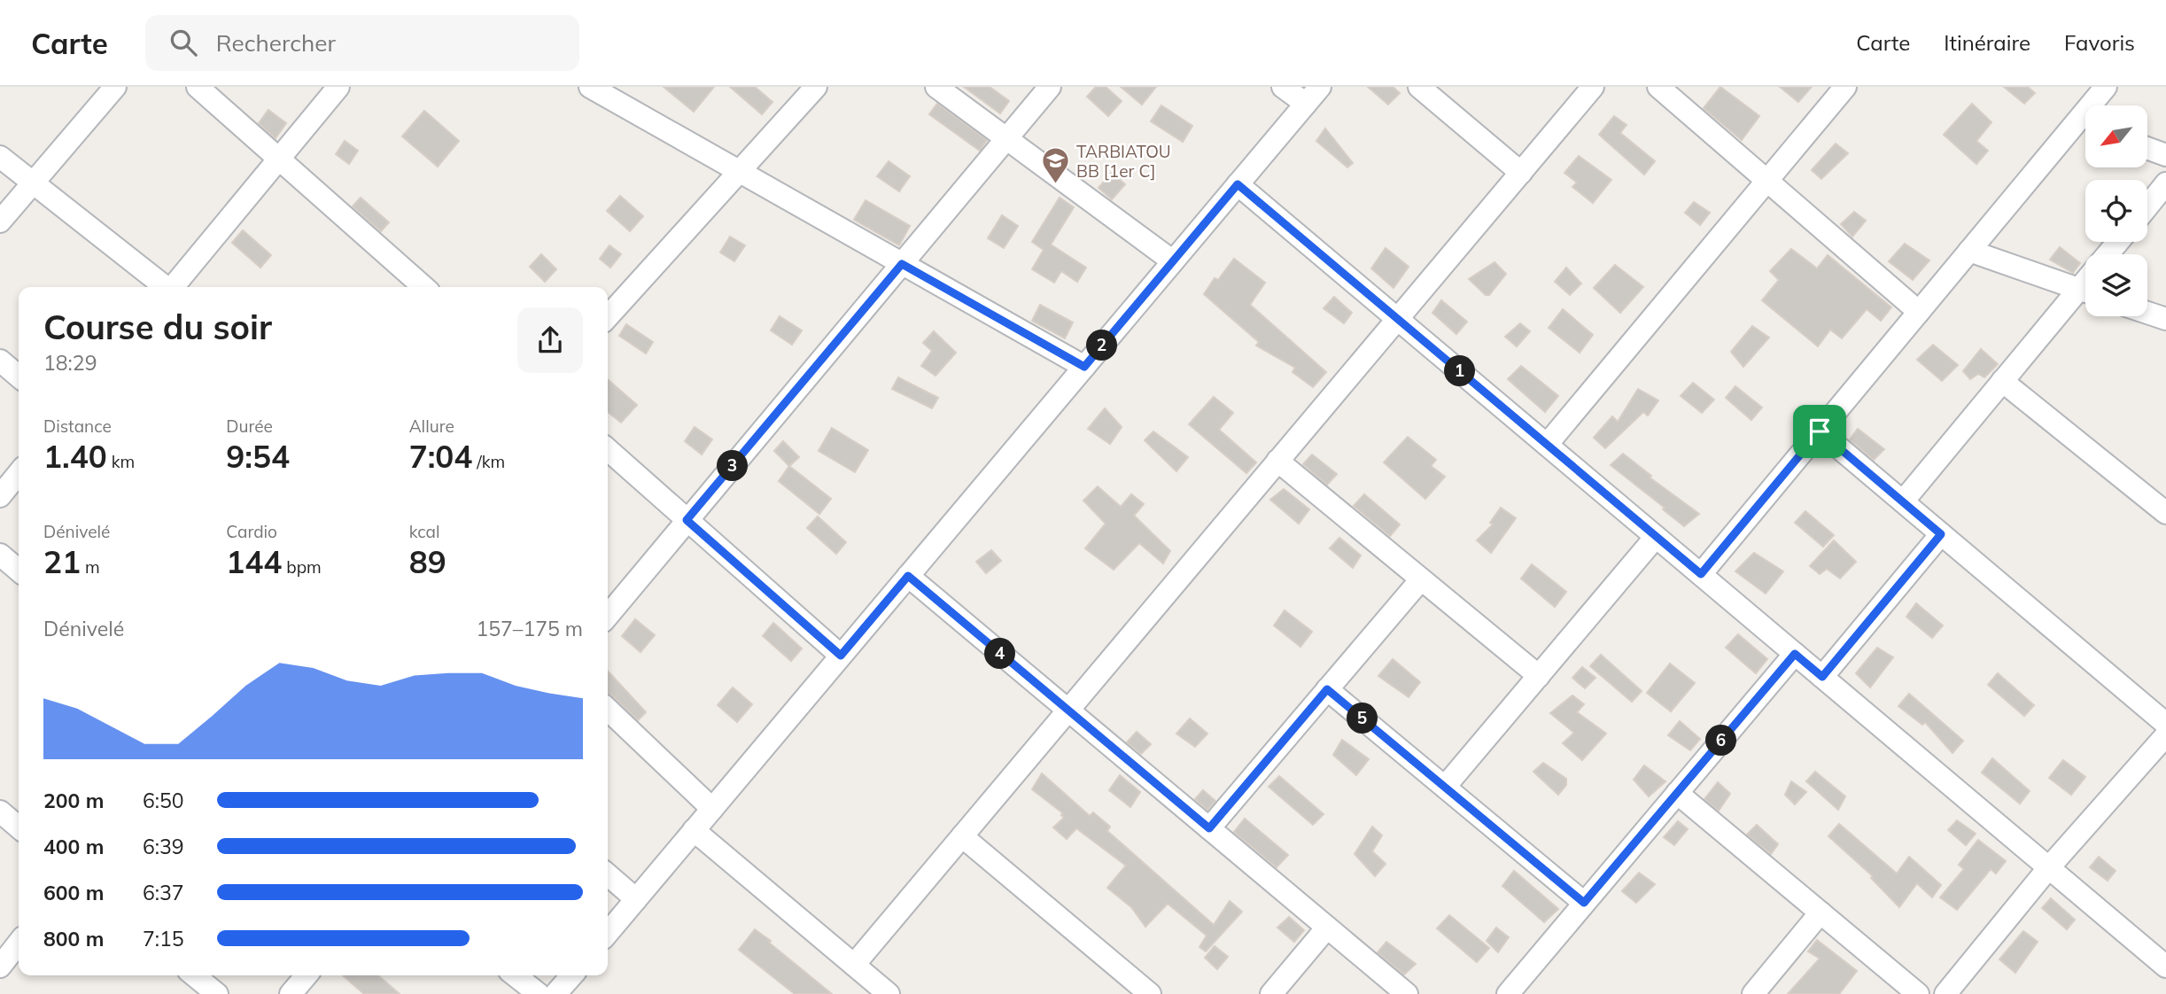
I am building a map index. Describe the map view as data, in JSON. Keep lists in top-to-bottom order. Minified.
{"places":{"school or university":["TARBIATOU BB [1er C]"]},"north":"bottom left","page":{"header":"Carte","search":"Rechercher","nav":["Carte","Itinéraire","Favoris"],"heading":["Course du soir","18:29"],"pins":["2","1","3","4","5","6"],"stats":[["Distance","1.40 km"],["Durée","9:54"],["Allure","7:04 /km"],["Dénivelé","21 m"],["Cardio","144 bpm"],["kcal","89"]],"chart":["Dénivelé","157–175 m"],"list":[{"name":"200 m","note":"6:50"},{"name":"400 m","note":"6:39"},{"name":"600 m","note":"6:37"},{"name":"800 m","note":"7:15"}]}}
